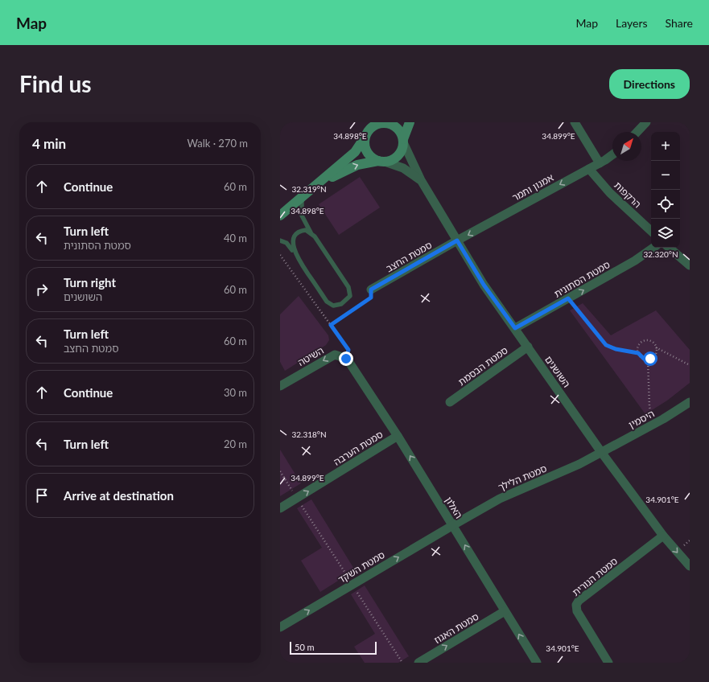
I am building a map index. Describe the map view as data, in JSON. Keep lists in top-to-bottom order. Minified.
{"streets":{"street":["אמנון ותמר","הרקפות","סמטת החצב","סמטת הסתונית","השיטה","סמטת הבסמת","השושנים","היסמין","סמטת הערבה","סמטת הלילך","האלון","סמטת השקד","סמטת הנורית","סמטת האגוז"]},"crossings":[["אמנון ותמר","הרקפות"],["אמנון ותמר","סמטת החצב"],["אמנון ותמר","השושנים"],["סמטת החצב","השושנים"],["סמטת הסתונית","השושנים"],["השיטה","האלון"],["סמטת הבסמת","השושנים"],["השושנים","היסמין"],["השושנים","סמטת הלילך"],["השושנים","סמטת הנורית"],["היסמין","סמטת הלילך"],["סמטת הערבה","האלון"],["סמטת הלילך","האלון"],["סמטת הלילך","סמטת השקד"],["האלון","סמטת השקד"],["האלון","סמטת האגוז"]],"one_way":["אמנון ותמר","סמטת הסתונית","השיטה","סמטת הערבה","האלון","סמטת השקד","סמטת האגוז"],"scale_bar":"50 m","north":"top right","page":{"header":"Map","nav":["Map","Layers","Share"],"buttons":"Directions","title":"Find us","heading":["4 min","Walk · 270 m"],"map_buttons":["+","−"],"list":[["Continue","60 m"],["Turn left","סמטת הסתונית","40 m"],["Turn right","השושנים","60 m"],["Turn left","סמטת החצב","60 m"],["Continue","30 m"],["Turn left","20 m"],"Arrive at destination"],"scale":"50 m"},"coordinates":["34.898°E","34.899°E","32.319°N","32.320°N","32.318°N","34.901°E"]}
